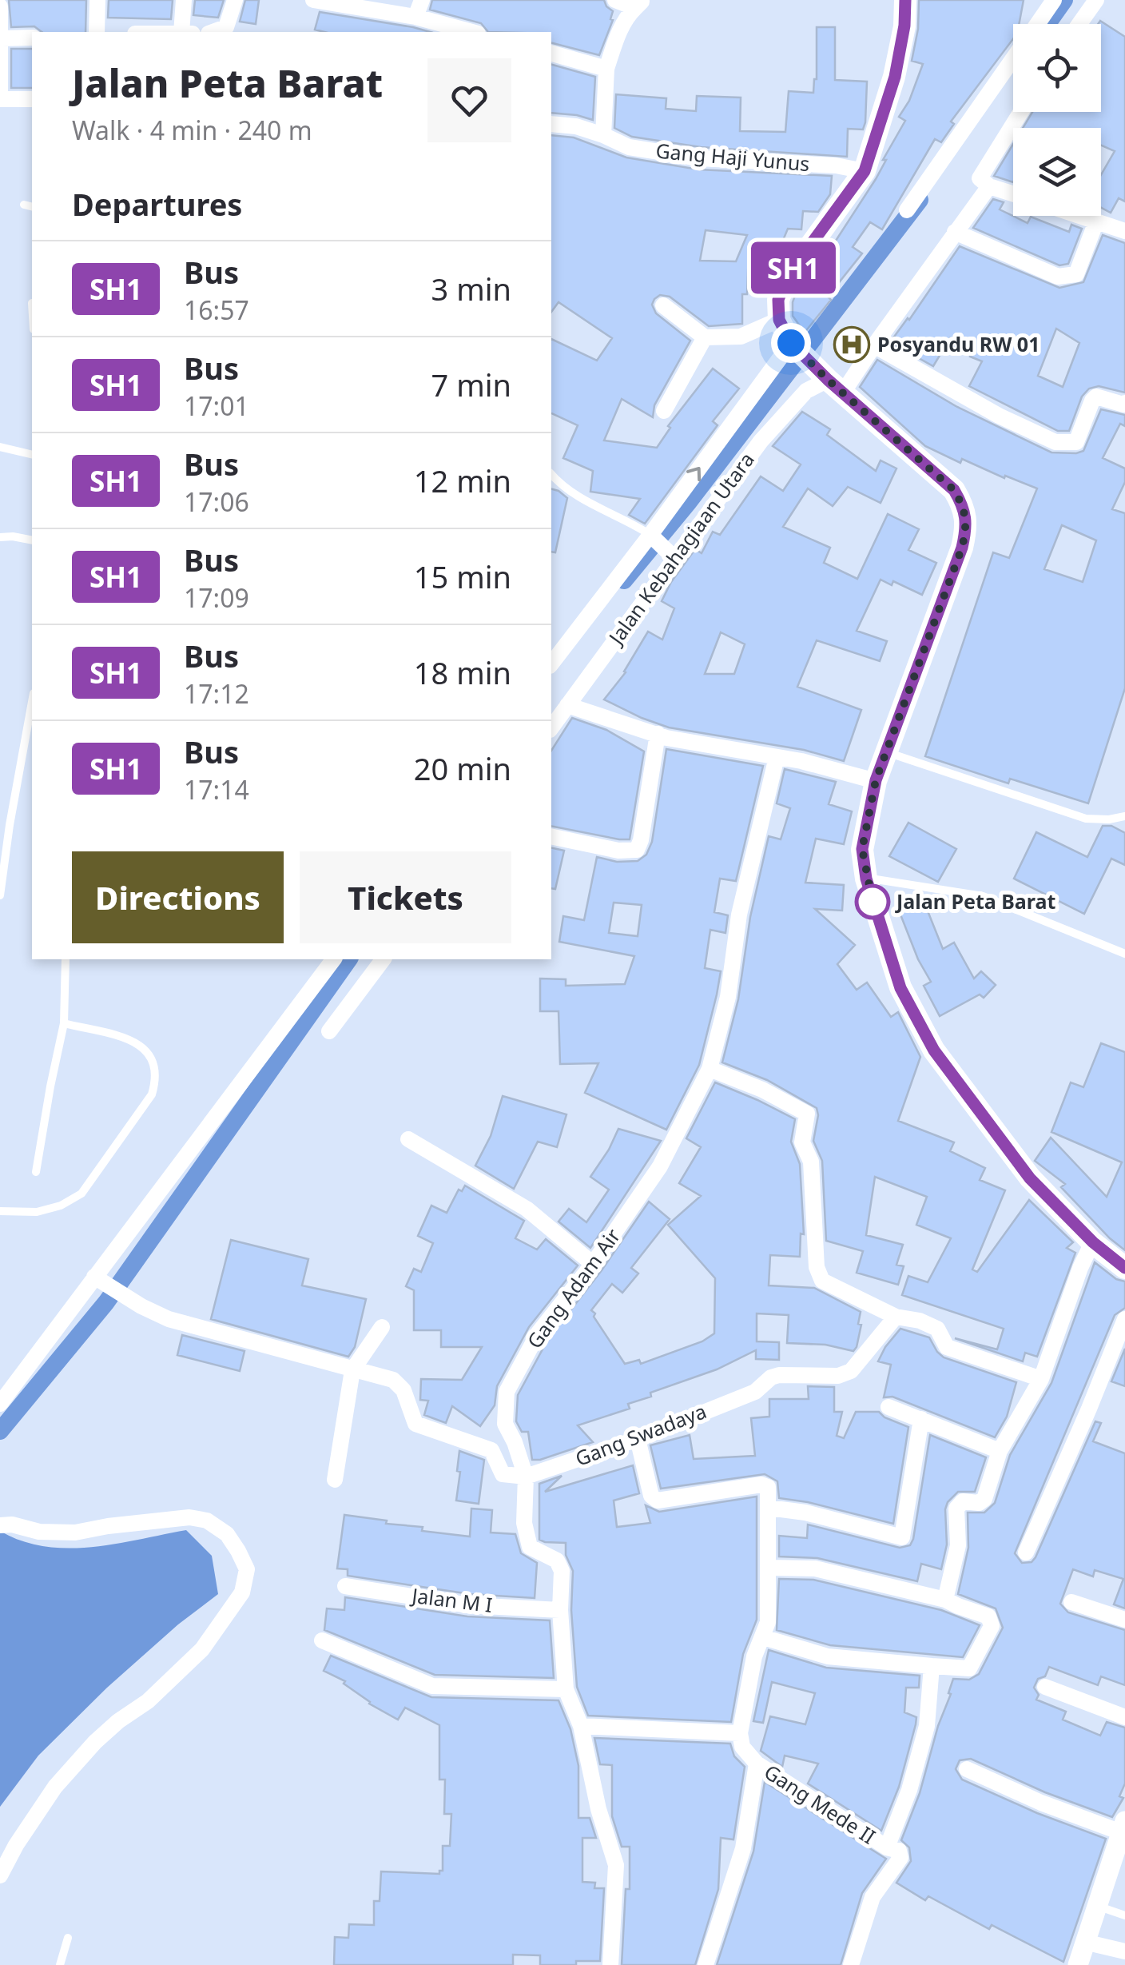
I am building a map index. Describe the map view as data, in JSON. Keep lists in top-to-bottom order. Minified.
{"streets":{"street":["Gang Haji Yunus","Jalan Kebahagiaan Utara","Gang Adam Air","Gang Swadaya","Jalan M I","Gang Mede II"]},"crossings":[["Gang Adam Air","Gang Swadaya"],["Gang Adam Air","Jalan M I"]],"places":{"hospital":["Posyandu RW 01"],"other":["Jalan Peta Barat"]},"lines":["bus line SH1"],"page":{"on_map":"SH1","heading":[["Jalan Peta Barat","Walk · 4 min · 240 m"],"Departures"],"list":[{"mark":"SH1","name":"Bus","note":"16:57","value":"3 min"},{"mark":"SH1","name":"Bus","note":"17:01","value":"7 min"},{"mark":"SH1","name":"Bus","note":"17:06","value":"12 min"},{"mark":"SH1","name":"Bus","note":"17:09","value":"15 min"},{"mark":"SH1","name":"Bus","note":"17:12","value":"18 min"},{"mark":"SH1","name":"Bus","note":"17:14","value":"20 min"}],"buttons":["Directions","Tickets"]}}
